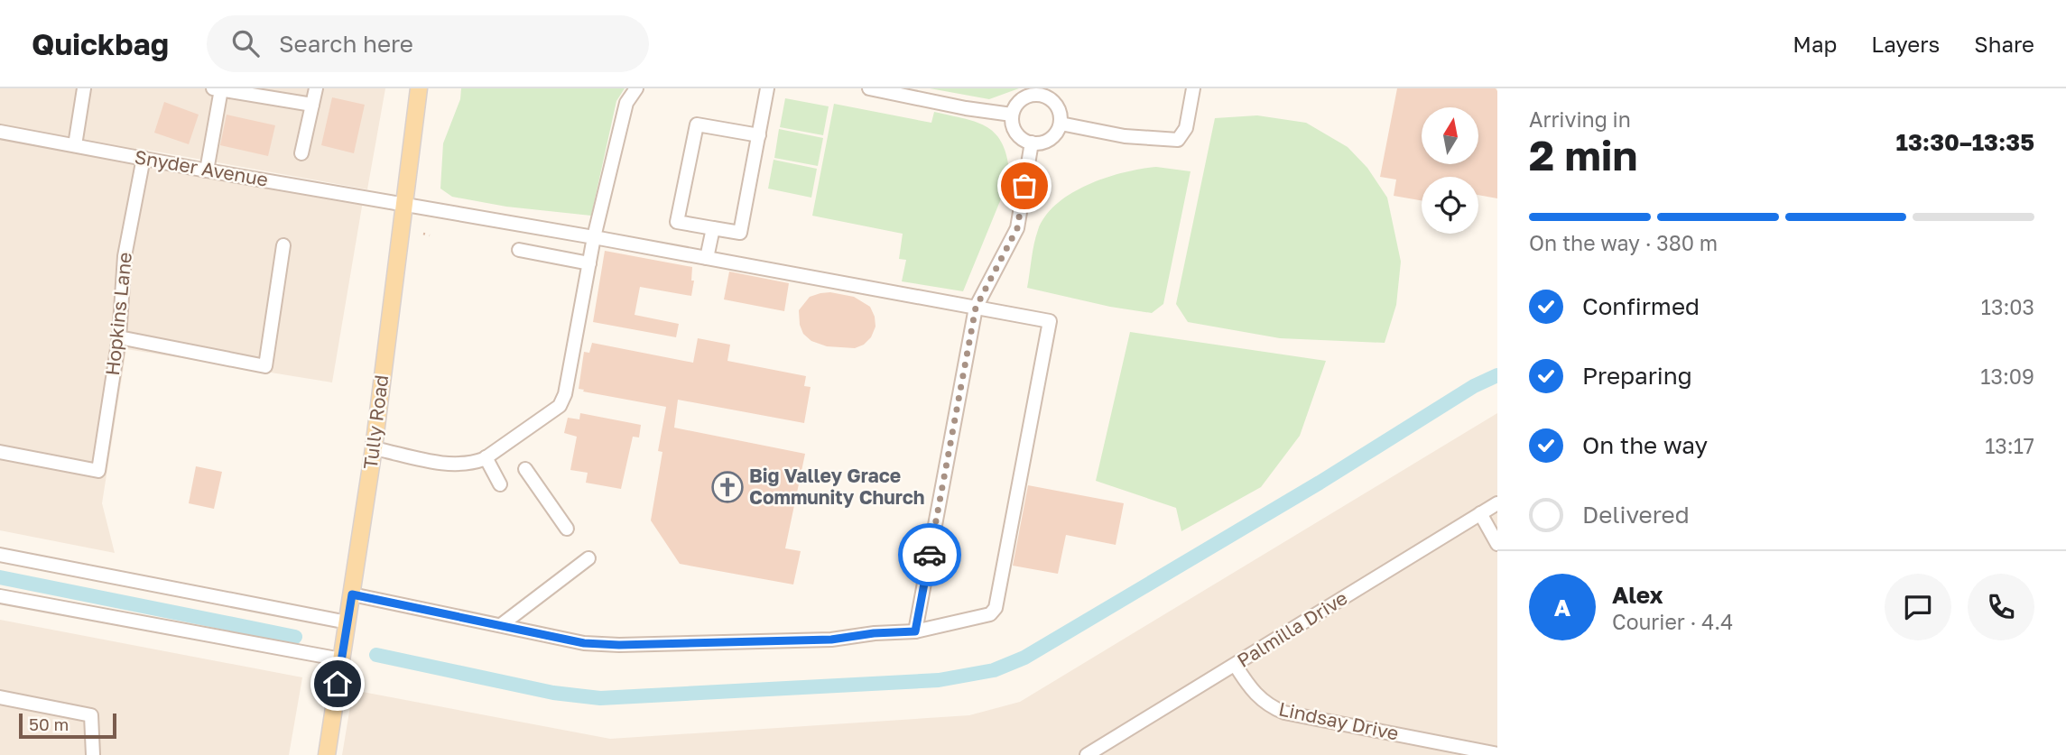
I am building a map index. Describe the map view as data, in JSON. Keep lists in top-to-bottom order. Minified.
{"streets":{"main road":["Tully Road"],"street":["Snyder Avenue","Hopkins Lane","Palmilla Drive","Lindsay Drive"]},"crossings":[["Snyder Avenue","Hopkins Lane"],["Snyder Avenue","Tully Road"],["Palmilla Drive","Lindsay Drive"]],"places":{"church":["Big Valley Grace Community Church"]},"scale_bar":"50 m","north":"top","page":{"header":"Quickbag","search":"Search here","nav":["Map","Layers","Share"],"heading":["2 min","Arriving in","13:30–13:35"],"panel":["Alex","Courier · 4.4"],"bar":"On the way · 380 m","list":[["Confirmed","13:03"],["Preparing","13:09"],["On the way","13:17"],"Delivered"],"round":"A","scale":"50 m"}}
